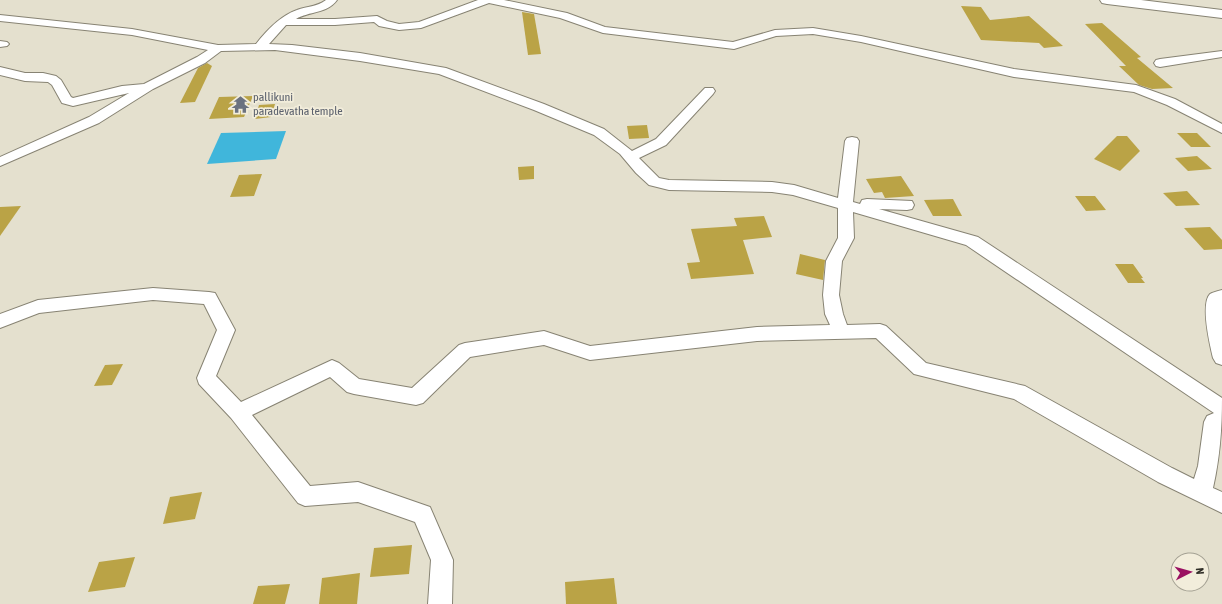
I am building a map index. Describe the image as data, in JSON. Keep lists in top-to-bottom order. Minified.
{"places":{"temple":["pallikuni paradevatha temple"]},"north":"right"}
